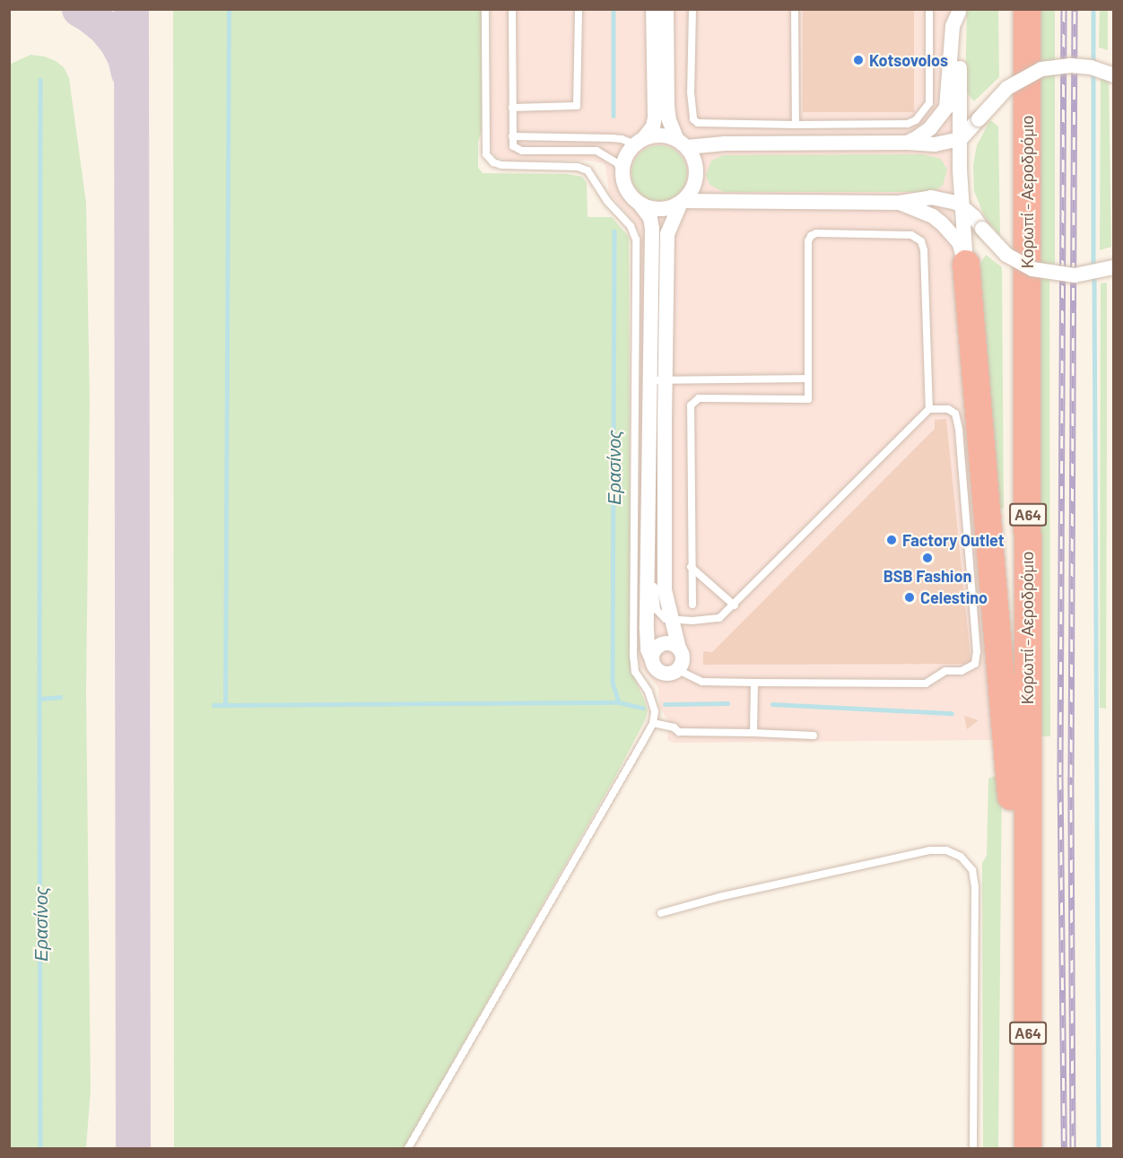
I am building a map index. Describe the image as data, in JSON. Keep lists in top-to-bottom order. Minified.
{"streets":{"highway":["Κορωπί - Αεροδρόμιο","Α64"]},"water":["Ερασίνος"],"places":["Kotsovolos","Factory Outlet","BSB Fashion","Celestino"]}
